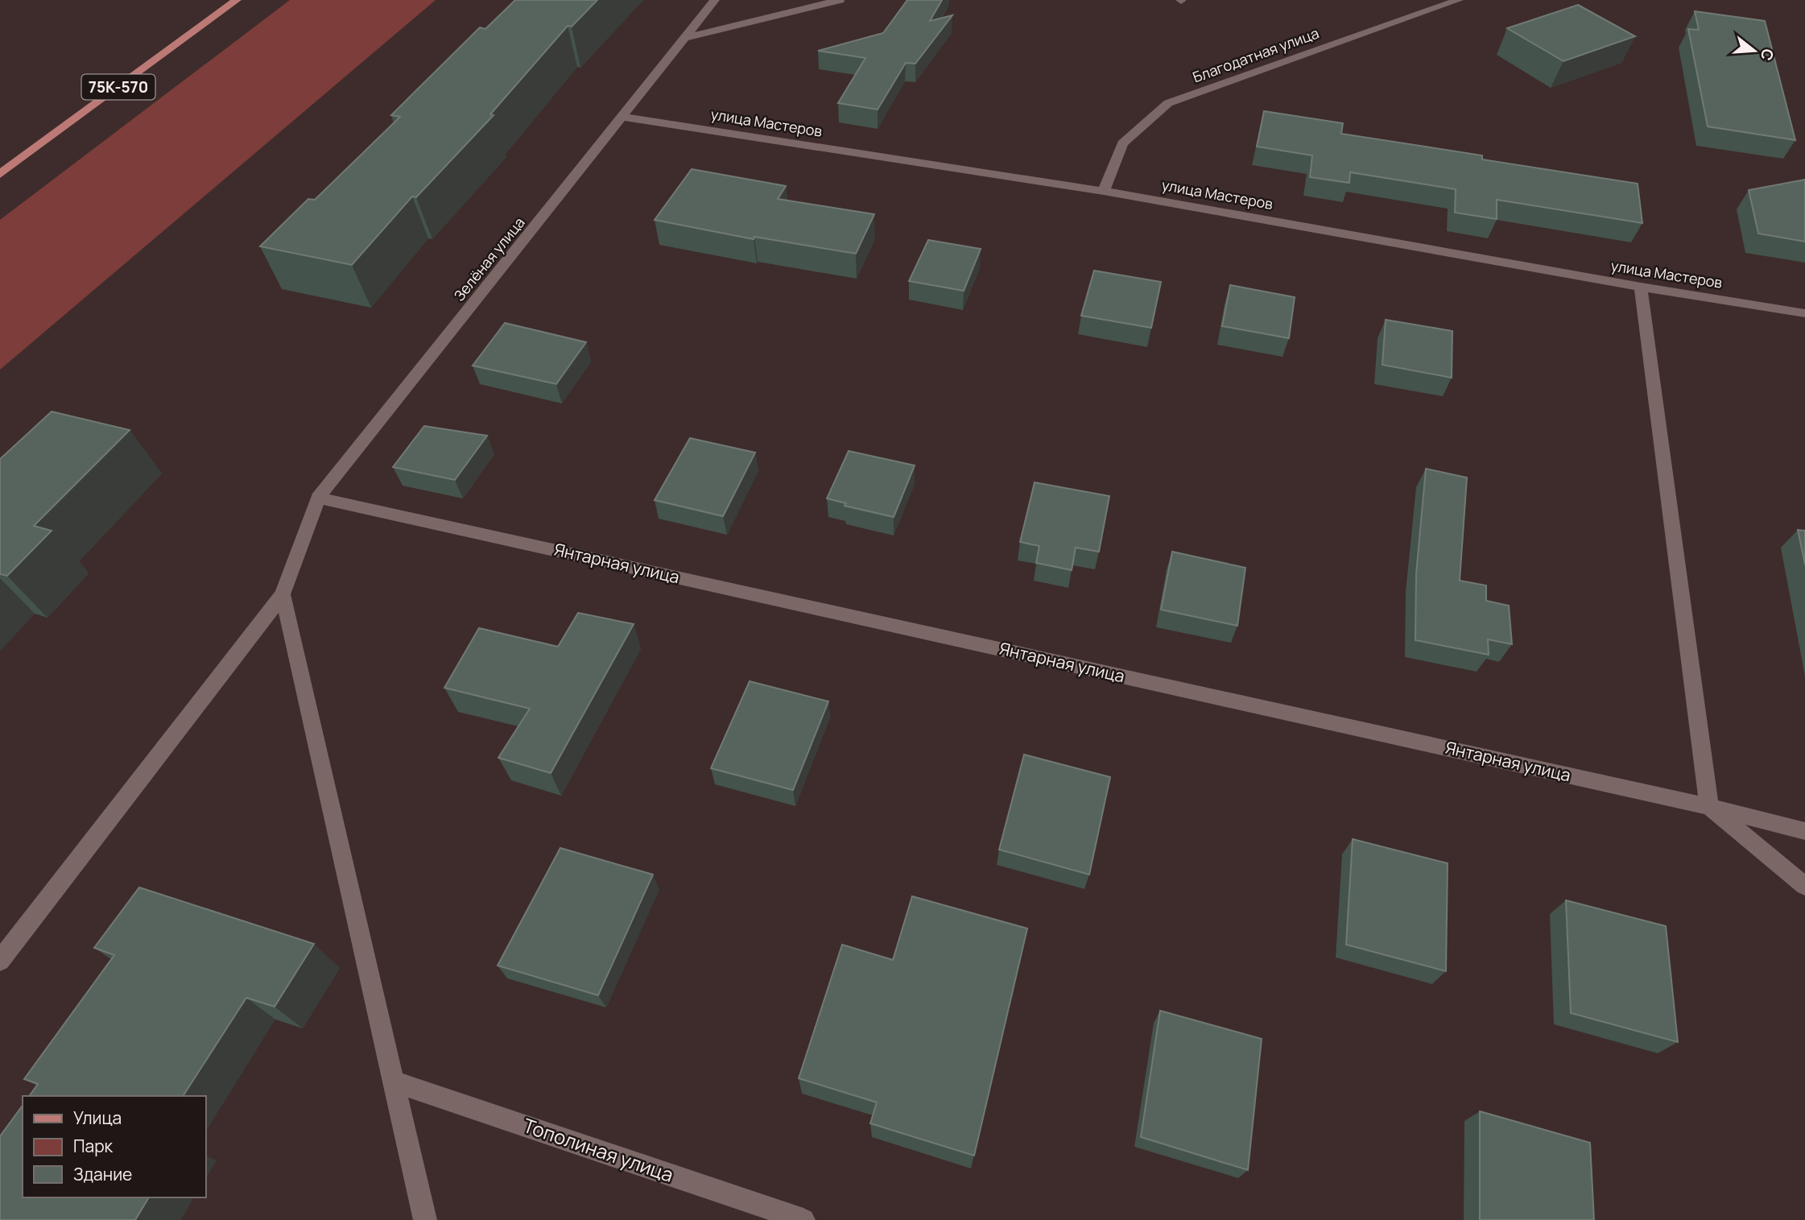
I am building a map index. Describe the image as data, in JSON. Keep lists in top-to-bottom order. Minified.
{"streets":{"main road":["75К-570"],"street":["Благодатная улица","улица Мастеров","Зелёная улица","Янтарная улица","Тополиная улица"]},"crossings":[["Благодатная улица","улица Мастеров"],["улица Мастеров","Зелёная улица"],["Зелёная улица","Янтарная улица"]],"legend":["Улица","Парк","Здание"],"north":"right"}
